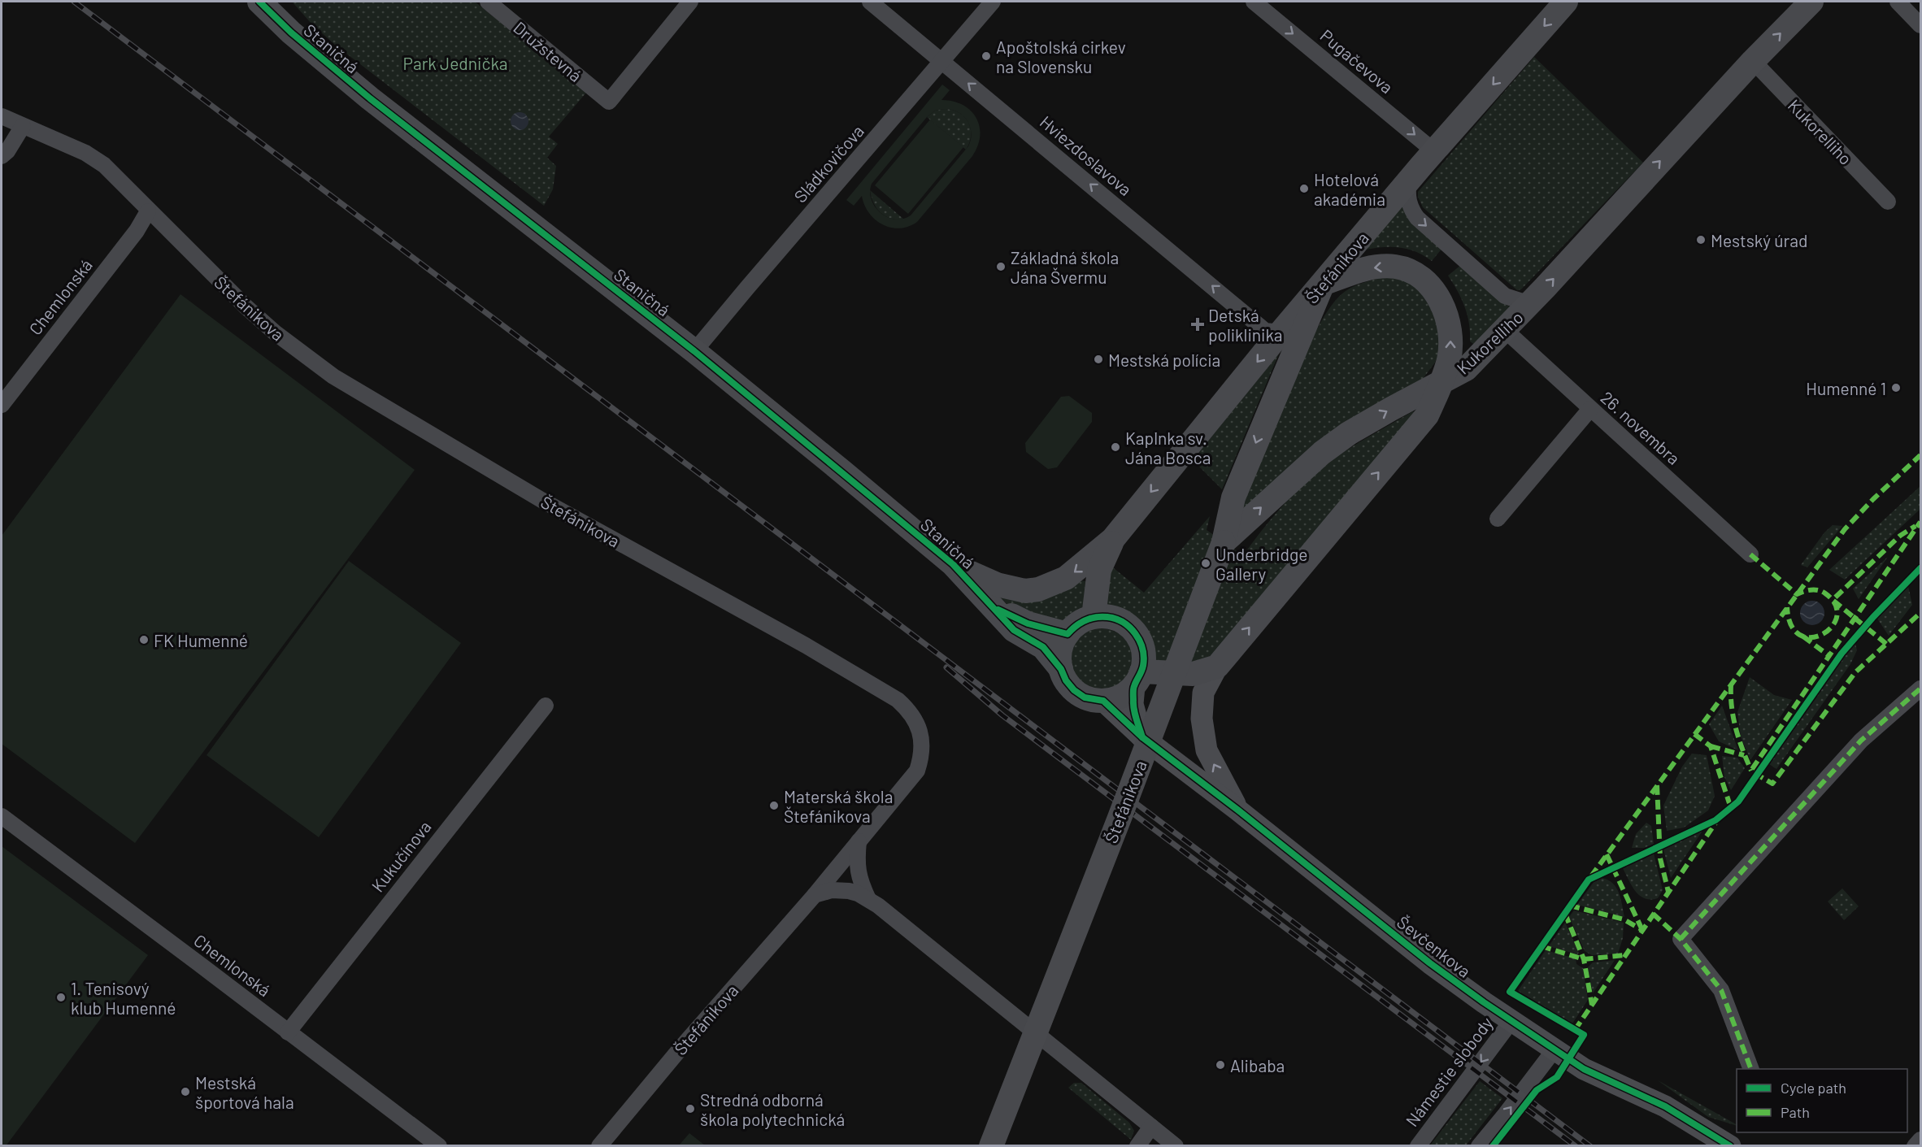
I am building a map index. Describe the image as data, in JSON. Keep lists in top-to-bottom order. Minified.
{"streets":{"main road":["Staničná","Kukorelliho","Štefánikova","Ševčenkova"],"street":["Družstevná","Pugačevova","Hviezdoslavova","Sládkovičova","Chemlonská","26. novembra","Kukučínova","Námestie slobody"]},"crossings":[["Staničná","Sládkovičova"],["Staničná","Ševčenkova"],["Pugačevova","Štefánikova"],["Kukorelliho","26. novembra"],["Hviezdoslavova","Sládkovičova"],["Hviezdoslavova","Štefánikova"],["Štefánikova","Chemlonská"],["Chemlonská","Kukučínova"],["Ševčenkova","Námestie slobody"]],"one_way":["Pugačevova","Hviezdoslavova"],"parks":["Park Jednička"],"places":{"other":["Apoštolská cirkev na Slovensku","Hotelová akadémia","Mestský úrad","Základná škola Jána Švermu","Mestská polícia","Humenné 1","Kaplnka sv. Jána Bosca","Underbridge Gallery","FK Humenné","Materská škola Štefánikova","1. Tenisový klub Humenné","Alibaba","Mestská športová hala","Stredná odborná škola polytechnická"],"health":["Detská poliklinika"]},"legend":["Cycle path","Path"]}
